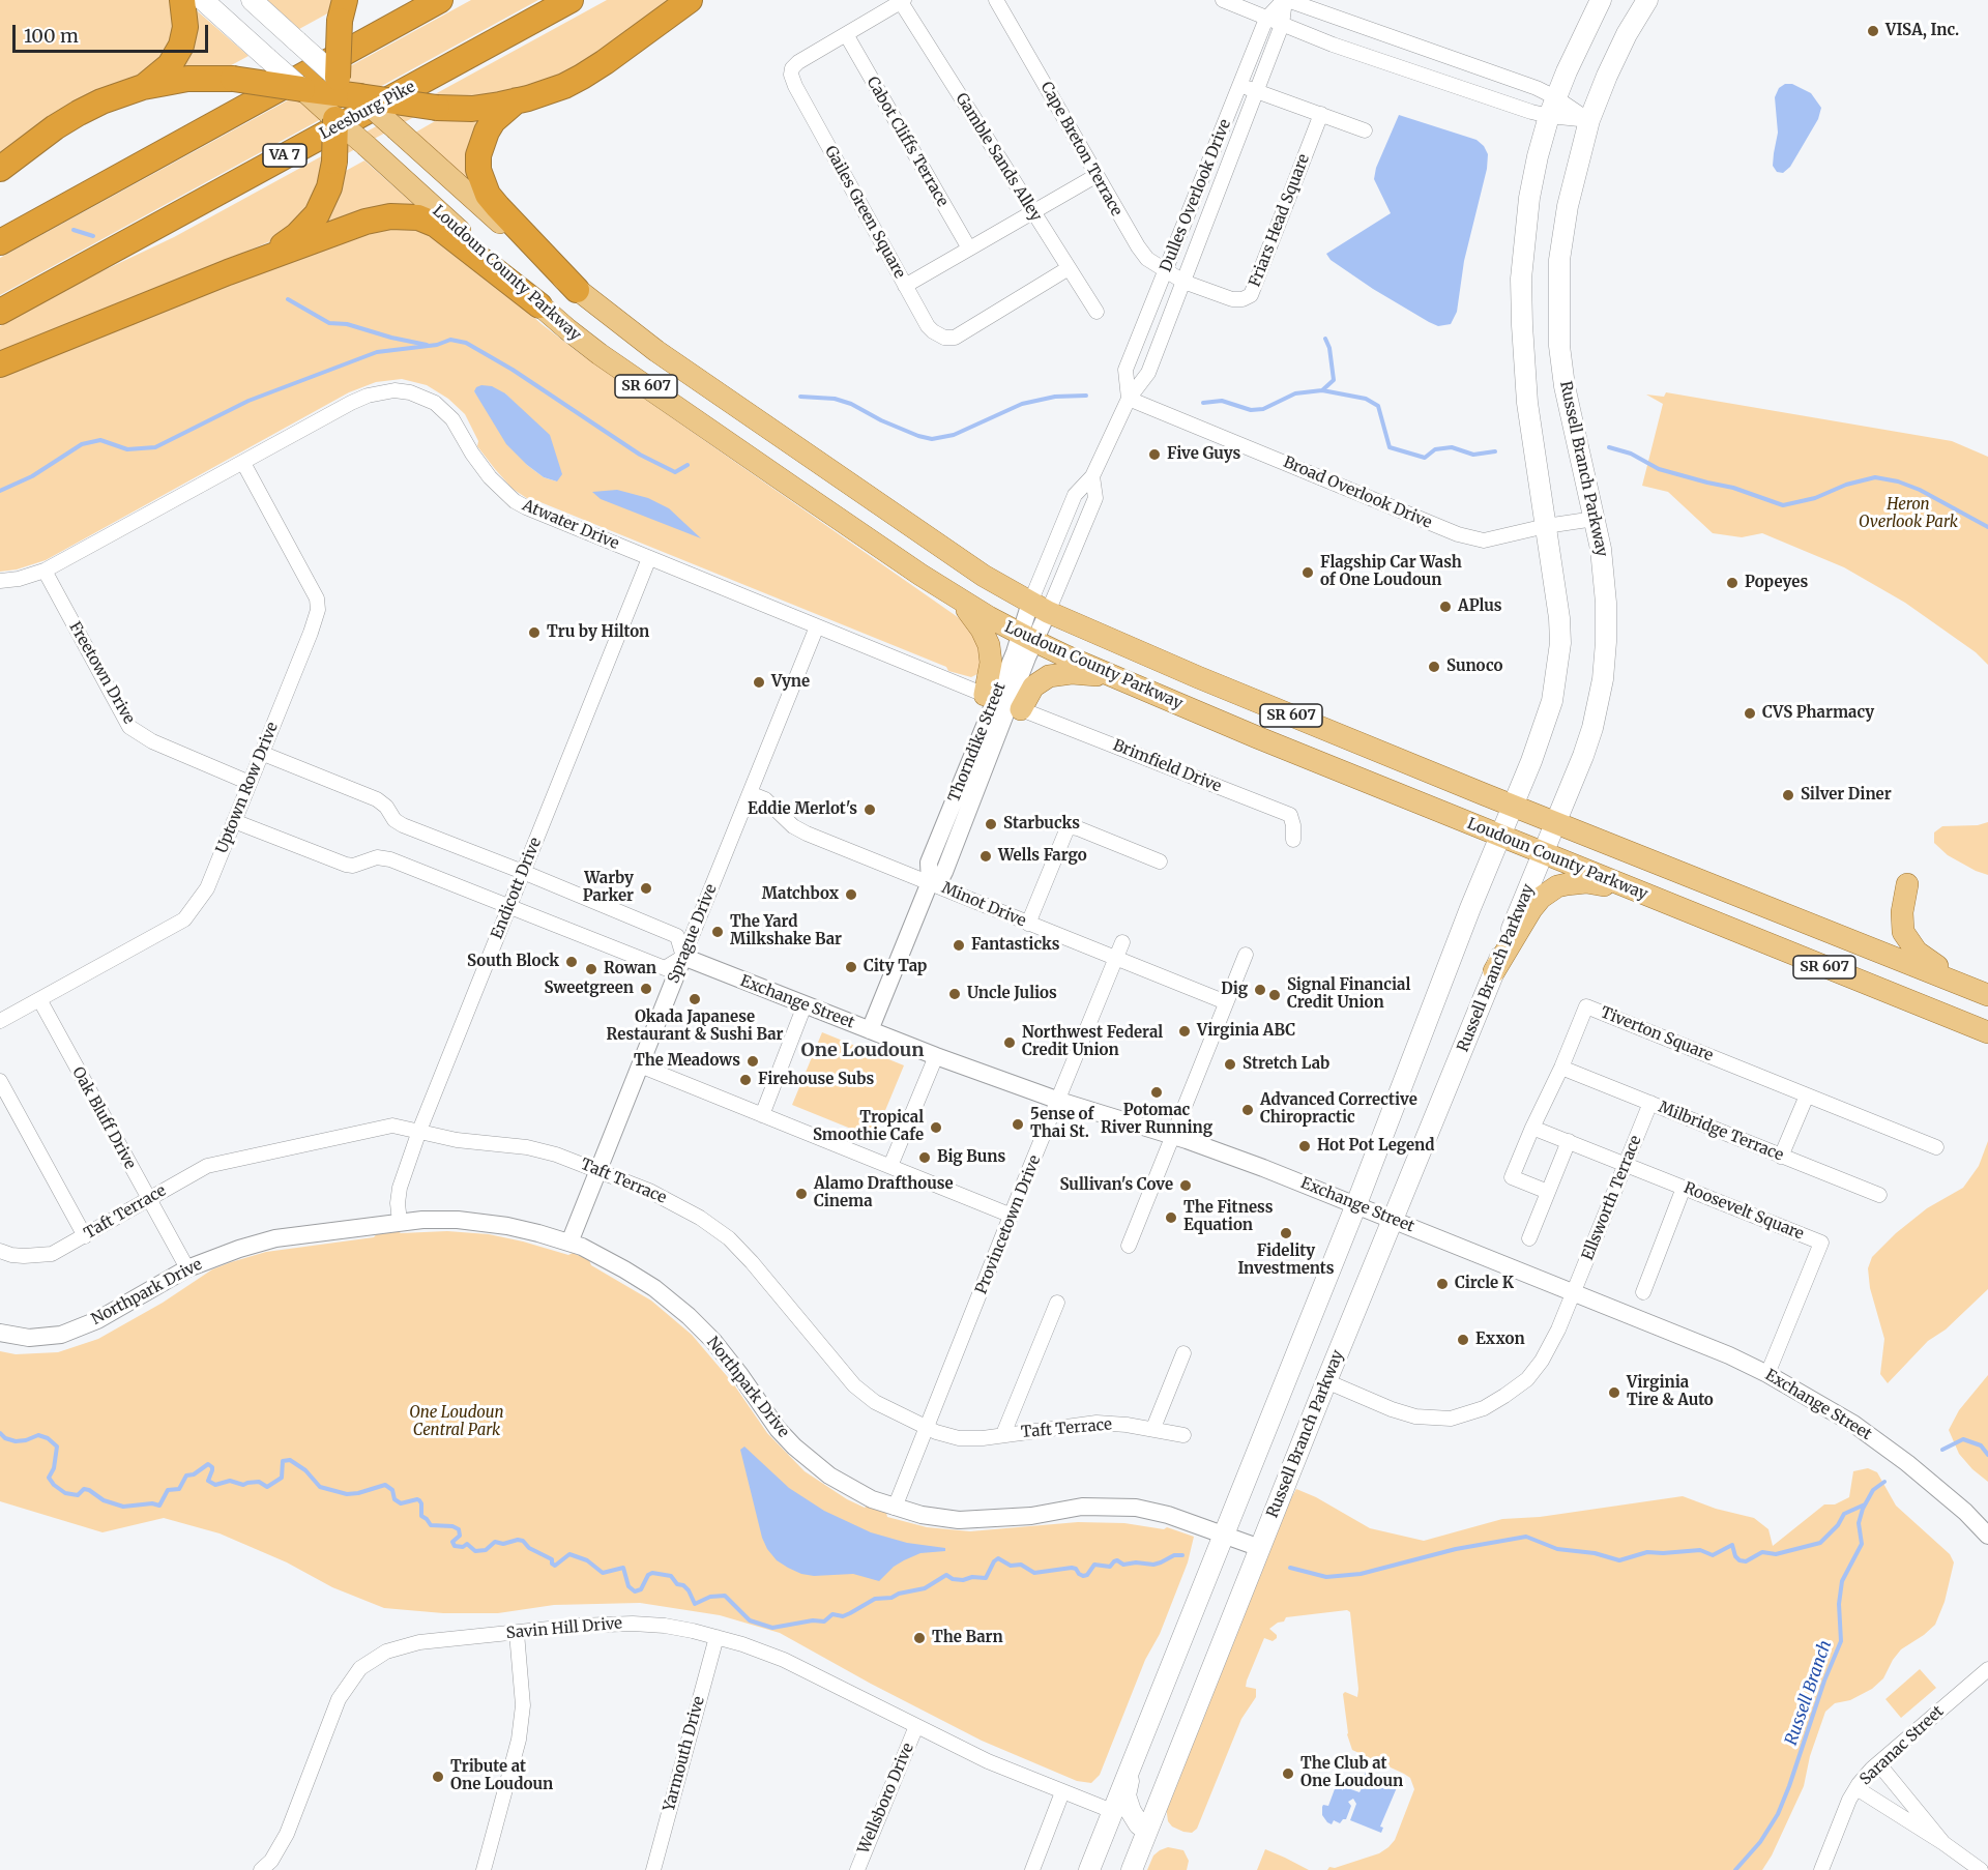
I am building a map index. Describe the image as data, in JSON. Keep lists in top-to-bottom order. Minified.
{"streets":{"highway":["Leesburg Pike","VA 7"],"main road":["Loudoun County Parkway","SR 607","Russell Branch Parkway"],"street":["Cabot Cliffs Terrace","Cape Breton Terrace","Gamble Sands Alley","Dulles Overlook Drive","Gailes Green Square","Friars Head Square","Broad Overlook Drive","Atwater Drive","Freetown Drive","Thorndike Street","Brimfield Drive","Uptown Row Drive","Endicott Drive","Minot Drive","Sprague Drive","Exchange Street","Tiverton Square","Oak Bluff Drive","Milbridge Terrace","Taft Terrace","Ellsworth Terrace","Roosevelt Square","Provincetown Drive","Northpark Drive","Savin Hill Drive","Saranac Street","Yarmouth Drive","Wellsboro Drive"]},"crossings":[["Cabot Cliffs Terrace","Gailes Green Square"],["Cape Breton Terrace","Dulles Overlook Drive"],["Cape Breton Terrace","Friars Head Square"],["Gamble Sands Alley","Gailes Green Square"],["Dulles Overlook Drive","Friars Head Square"],["Dulles Overlook Drive","Loudoun County Parkway"],["Dulles Overlook Drive","Broad Overlook Drive"],["Dulles Overlook Drive","Thorndike Street"],["Loudoun County Parkway","Russell Branch Parkway"],["Loudoun County Parkway","Thorndike Street"],["Russell Branch Parkway","Broad Overlook Drive"],["Russell Branch Parkway","Exchange Street"],["Russell Branch Parkway","Ellsworth Terrace"],["Russell Branch Parkway","Northpark Drive"],["Atwater Drive","Freetown Drive"],["Atwater Drive","Uptown Row Drive"],["Atwater Drive","Endicott Drive"],["Atwater Drive","Sprague Drive"],["Freetown Drive","Uptown Row Drive"],["Thorndike Street","Minot Drive"],["Thorndike Street","Exchange Street"],["Uptown Row Drive","Oak Bluff Drive"],["Endicott Drive","Taft Terrace"],["Endicott Drive","Northpark Drive"],["Minot Drive","Sprague Drive"],["Minot Drive","Provincetown Drive"],["Sprague Drive","Exchange Street"],["Sprague Drive","Taft Terrace"],["Sprague Drive","Northpark Drive"],["Exchange Street","Ellsworth Terrace"],["Exchange Street","Roosevelt Square"],["Exchange Street","Provincetown Drive"],["Tiverton Square","Milbridge Terrace"],["Tiverton Square","Roosevelt Square"],["Oak Bluff Drive","Taft Terrace"],["Oak Bluff Drive","Northpark Drive"],["Milbridge Terrace","Ellsworth Terrace"],["Taft Terrace","Provincetown Drive"],["Ellsworth Terrace","Roosevelt Square"],["Provincetown Drive","Northpark Drive"],["Savin Hill Drive","Yarmouth Drive"],["Savin Hill Drive","Wellsboro Drive"]],"districts":["One Loudoun"],"water":["Russell Branch"],"parks":["Heron Overlook Park","One Loudoun Central Park"],"places":["VISA, Inc.","Five Guys","Flagship Car Wash of One Loudoun","Popeyes","APlus","Tru by Hilton","Sunoco","Vyne","CVS Pharmacy","Silver Diner","Eddie Merlot's","Starbucks","Wells Fargo","Warby Parker","Matchbox","The Yard Milkshake Bar","Fantasticks","South Block","City Tap","Rowan","Sweetgreen","Dig","Uncle Julios","Signal Financial Credit Union","Okada Japanese Restaurant & Sushi Bar","Virginia ABC","Northwest Federal Credit Union","The Meadows","Stretch Lab","Firehouse Subs","Potomac River Running","Advanced Corrective Chiropractic","5ense of Thai St.","Tropical Smoothie Cafe","Hot Pot Legend","Big Buns","Sullivan's Cove","Alamo Drafthouse Cinema","The Fitness Equation","Fidelity Investments","Circle K","Exxon","Virginia Tire & Auto","The Barn","The Club at One Loudoun","Tribute at One Loudoun"],"scale_bar":"100 m"}
